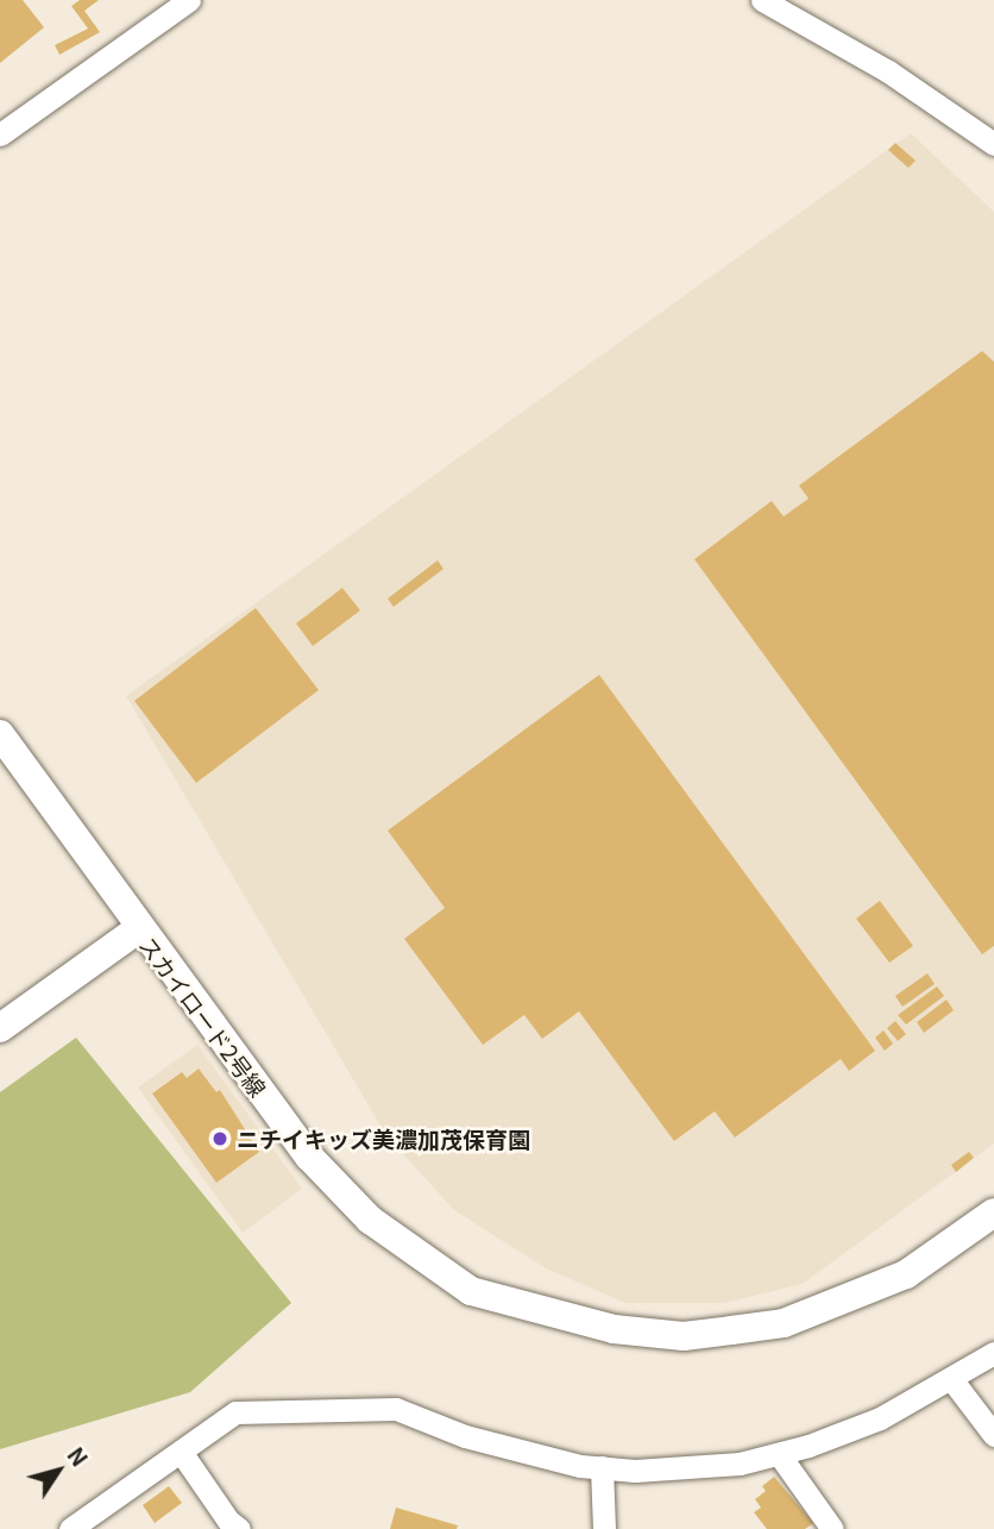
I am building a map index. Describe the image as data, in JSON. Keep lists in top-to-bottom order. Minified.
{"streets":{"street":["スカイロード2号線"]},"places":["ニチイキッズ美濃加茂保育園"],"north":"top right"}
